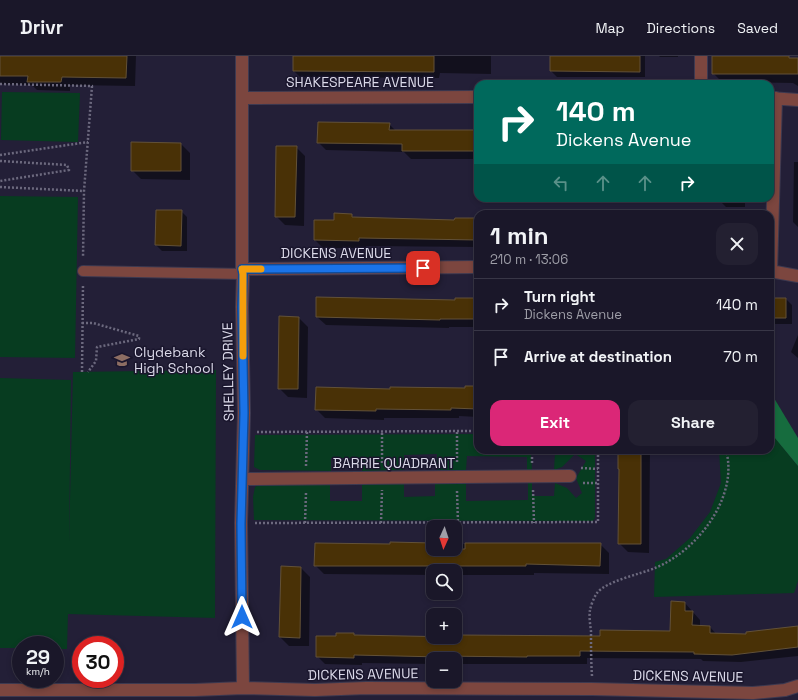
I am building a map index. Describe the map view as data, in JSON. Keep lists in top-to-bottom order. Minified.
{"streets":{"street":["SHAKESPEARE AVENUE","DICKENS AVENUE","SHELLEY DRIVE","BARRIE QUADRANT"]},"crossings":[["SHAKESPEARE AVENUE","SHELLEY DRIVE"],["DICKENS AVENUE","SHELLEY DRIVE"],["SHELLEY DRIVE","BARRIE QUADRANT"]],"places":{"school or university":["Clydebank High School"]},"north":"bottom","page":{"header":"Drivr","nav":["Map","Directions","Saved"],"turn":["140 m","Dickens Avenue"],"heading":["1 min","210 m · 13:06"],"list":[{"name":"Turn right","note":"Dickens Avenue","value":"140 m"},{"name":"Arrive at destination","value":"70 m"}],"buttons":["Exit","Share"],"map_buttons":["+","−"],"speed":"29 km/h","limit":"30"}}
